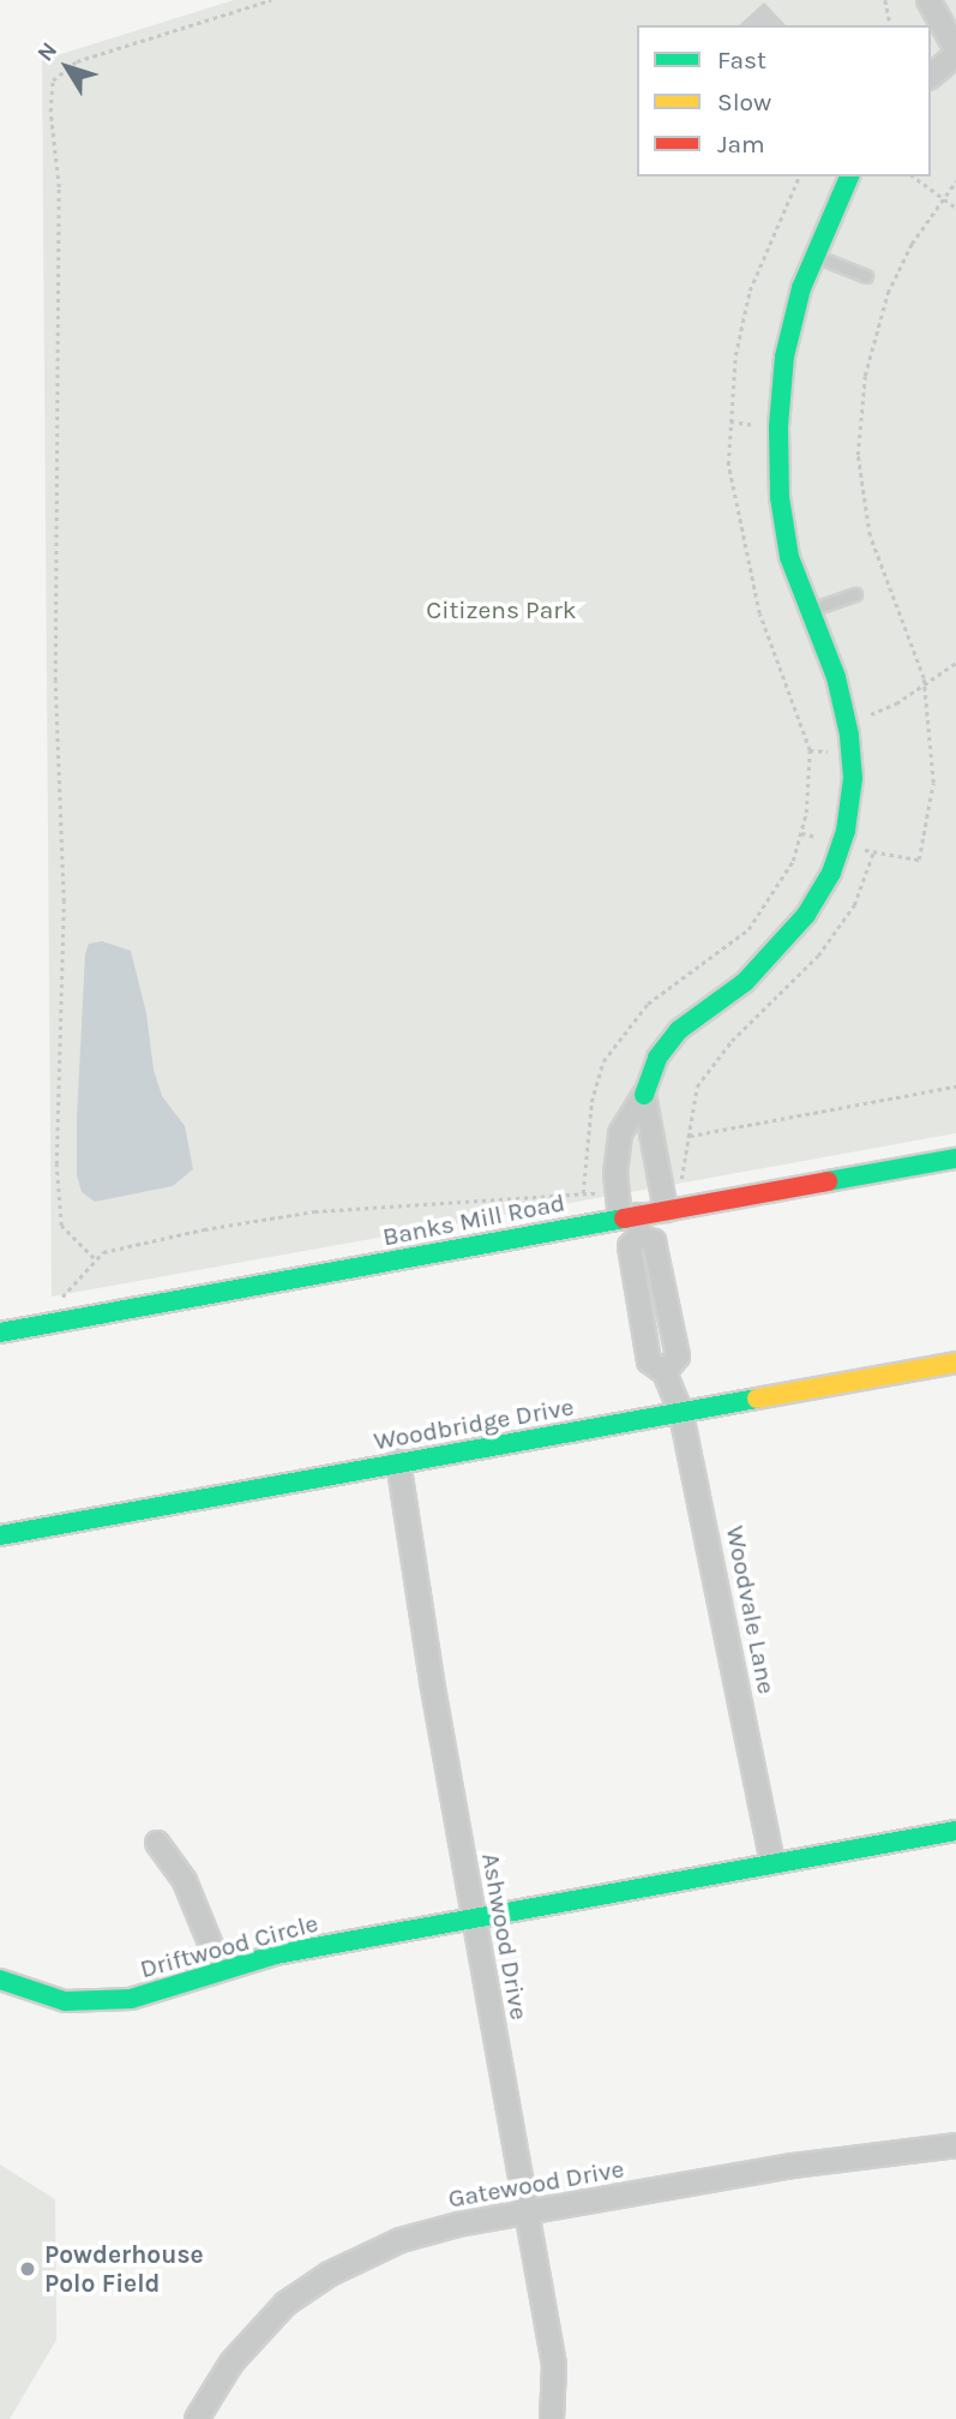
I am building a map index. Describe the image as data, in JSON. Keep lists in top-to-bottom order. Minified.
{"streets":{"street":["Banks Mill Road","Woodbridge Drive","Woodvale Lane","Ashwood Drive","Driftwood Circle","Gatewood Drive"]},"crossings":[["Banks Mill Road","Woodvale Lane"],["Woodbridge Drive","Woodvale Lane"],["Woodbridge Drive","Ashwood Drive"],["Ashwood Drive","Driftwood Circle"],["Ashwood Drive","Gatewood Drive"]],"parks":["Citizens Park"],"places":["Powderhouse Polo Field"],"legend":["Fast","Slow","Jam"],"north":"top left"}
